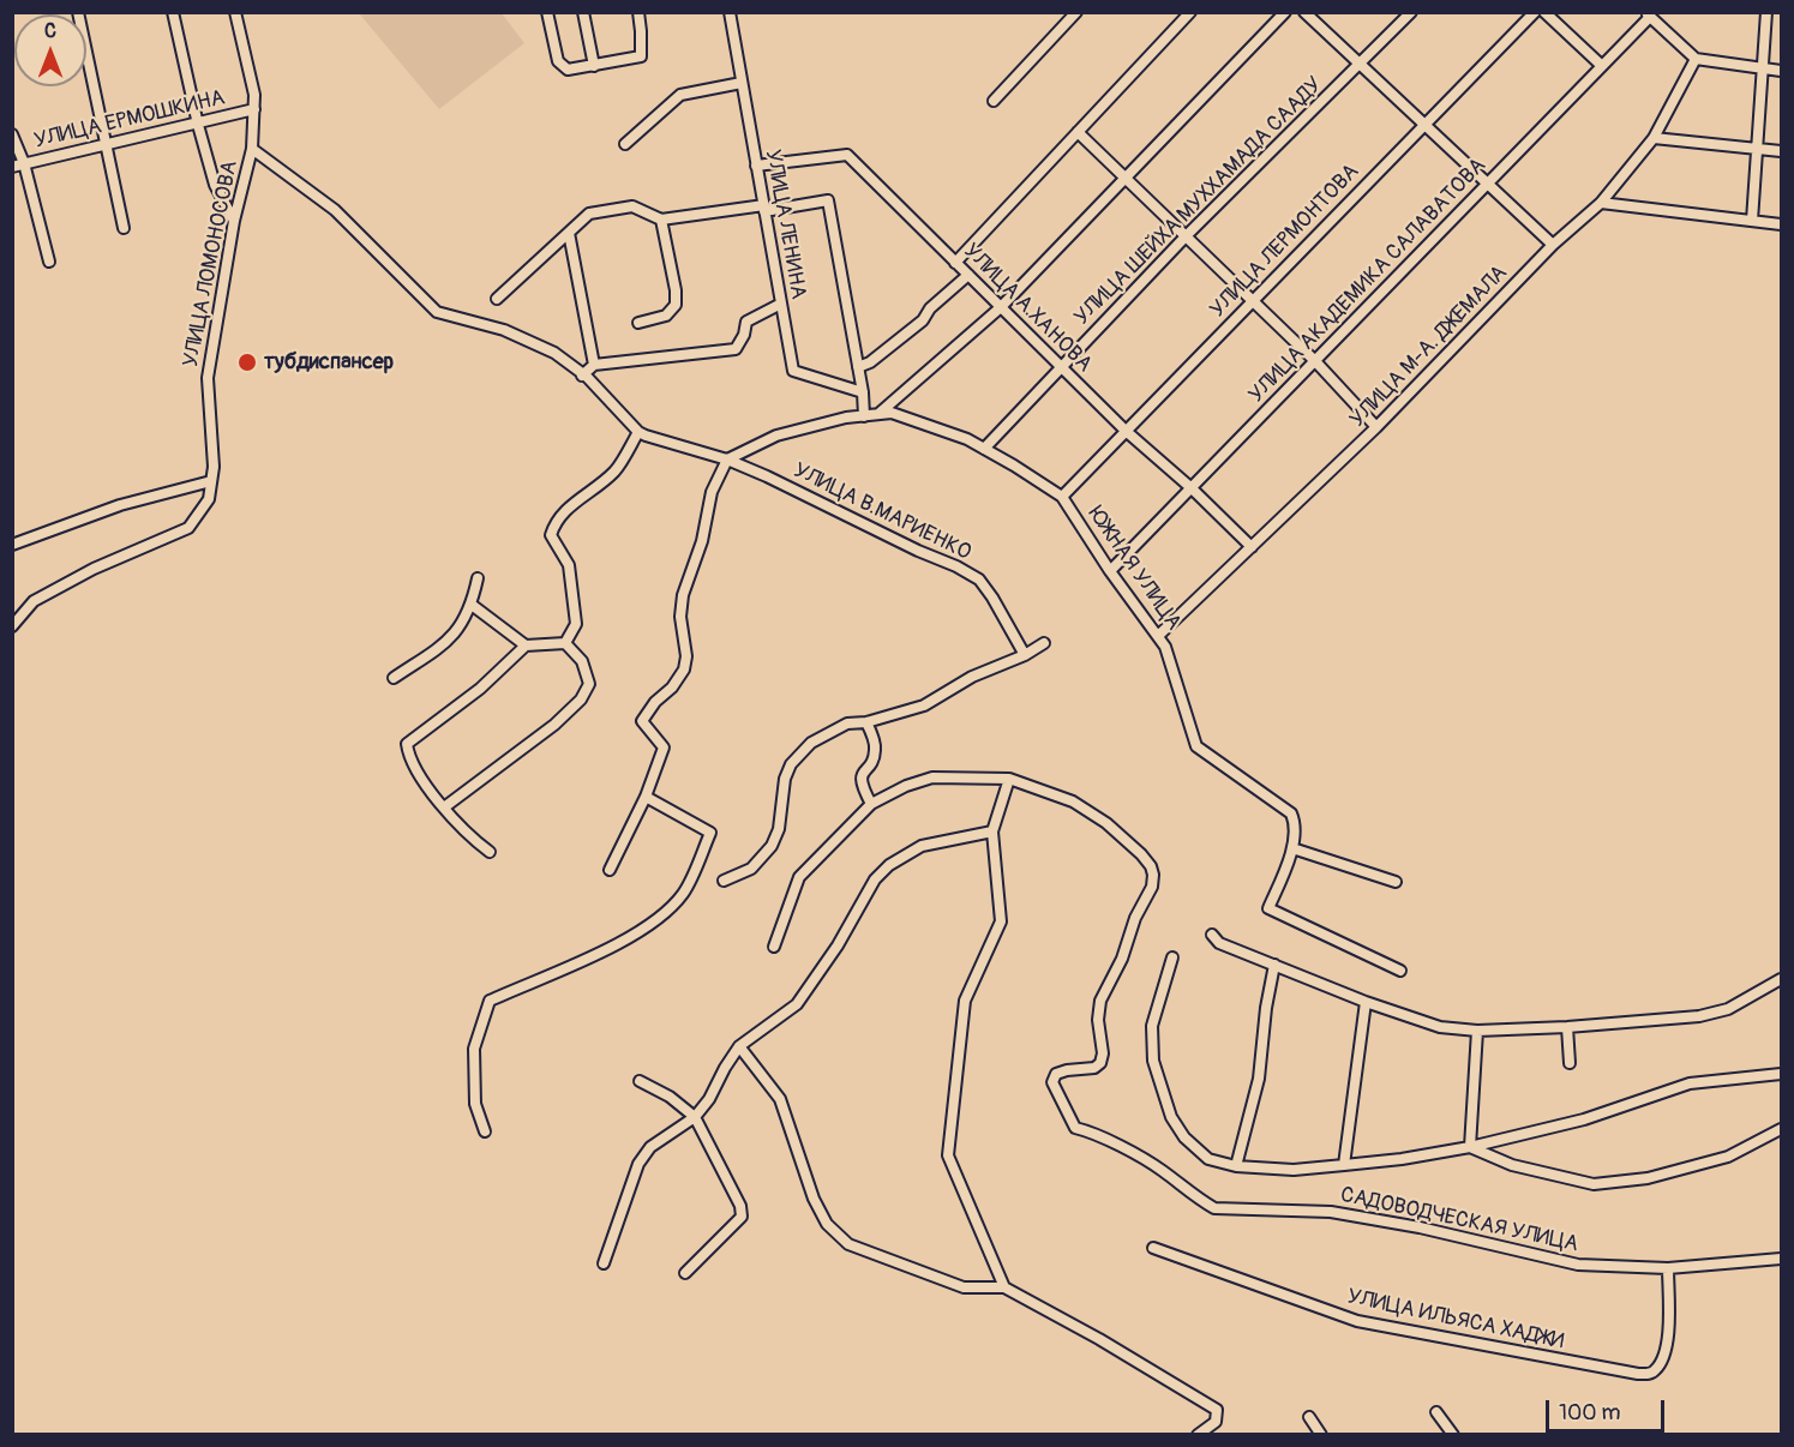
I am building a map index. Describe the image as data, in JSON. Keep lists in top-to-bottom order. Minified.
{"streets":{"street":["УЛИЦА ЕРМОШКИНА","УЛИЦА ШЕЙХА МУХХАМАДА СААДУ","УЛИЦА ЛЕНИНА","УЛИЦА ЛЕРМОНТОВА","УЛИЦА ЛОМОНОСОВА","УЛИЦА АКАДЕМИКА САЛАВАТОВА","УЛИЦА А.ХАНОВА","УЛИЦА М-А. ДЖЕМАЛА","УЛИЦА В.МАРИЕНКО","ЮЖНАЯ УЛИЦА","САДОВОДЧЕСКАЯ УЛИЦА","УЛИЦА ИЛЬЯСА ХАДЖИ"]},"crossings":[["УЛИЦА ЕРМОШКИНА","УЛИЦА ЛОМОНОСОВА"],["УЛИЦА ШЕЙХА МУХХАМАДА СААДУ","УЛИЦА А.ХАНОВА"],["УЛИЦА ШЕЙХА МУХХАМАДА СААДУ","ЮЖНАЯ УЛИЦА"],["УЛИЦА ЛЕНИНА","УЛИЦА А.ХАНОВА"],["УЛИЦА ЛЕРМОНТОВА","УЛИЦА А.ХАНОВА"],["УЛИЦА ЛЕРМОНТОВА","ЮЖНАЯ УЛИЦА"],["УЛИЦА АКАДЕМИКА САЛАВАТОВА","УЛИЦА А.ХАНОВА"],["УЛИЦА АКАДЕМИКА САЛАВАТОВА","ЮЖНАЯ УЛИЦА"],["УЛИЦА А.ХАНОВА","УЛИЦА М-А. ДЖЕМАЛА"],["УЛИЦА М-А. ДЖЕМАЛА","ЮЖНАЯ УЛИЦА"],["УЛИЦА В.МАРИЕНКО","ЮЖНАЯ УЛИЦА"],["САДОВОДЧЕСКАЯ УЛИЦА","УЛИЦА ИЛЬЯСА ХАДЖИ"]],"places":["тубдиспансер"],"scale_bar":"100 m","north":"top"}
